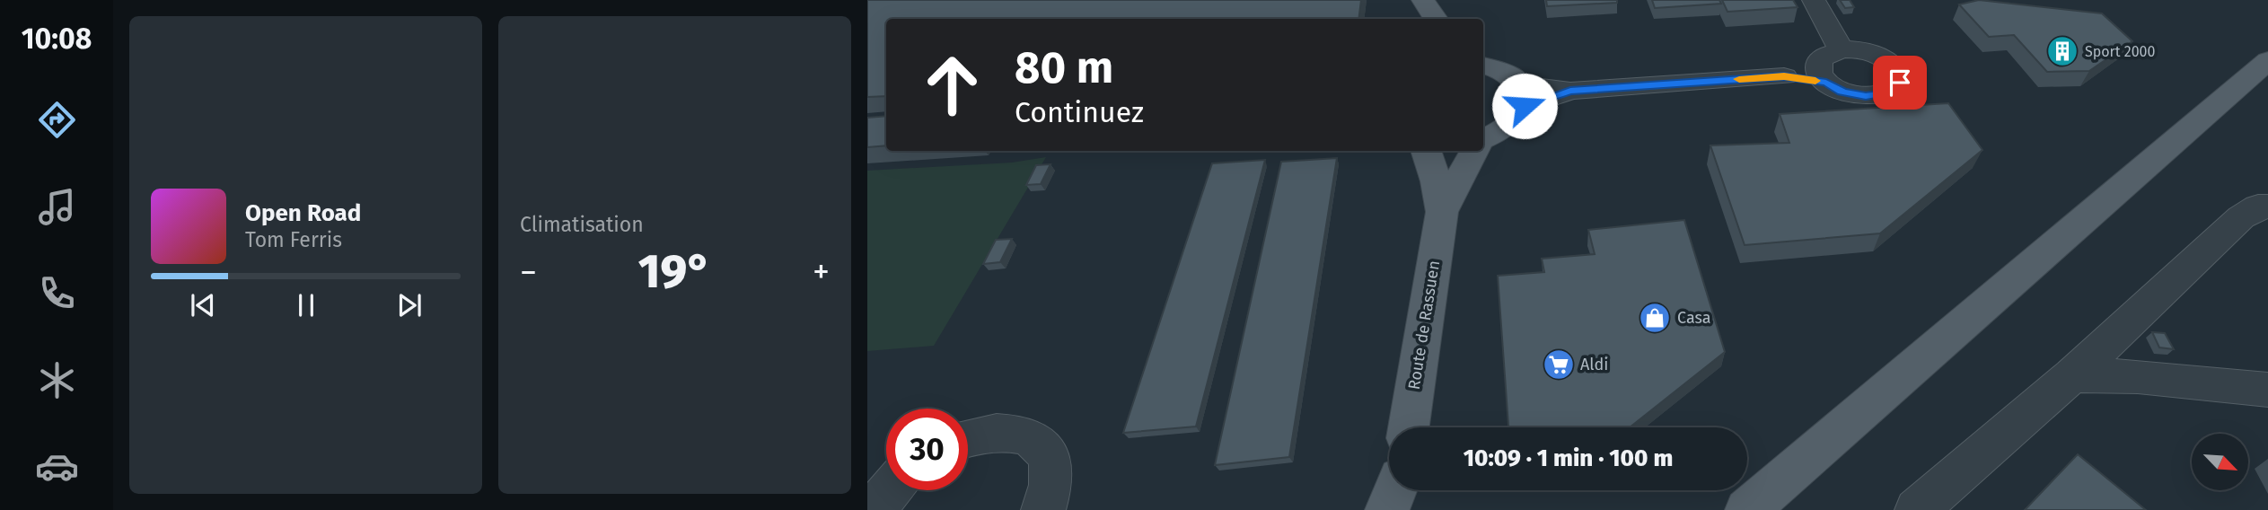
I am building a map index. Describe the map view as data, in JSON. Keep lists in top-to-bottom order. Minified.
{"streets":{"main road":["Route de Rassuen"]},"places":{"building":["Sport 2000"],"shop":["Casa"],"supermarket":["Aldi"]},"north":"bottom right","page":{"tabs":"10:08","tile":"Climatisation","turn":["80 m","Continuez"],"song":["Open Road","Tom Ferris"],"heat":["−","19°","+"],"limit":"30","trip":"10:09 · 1 min · 100 m"}}
